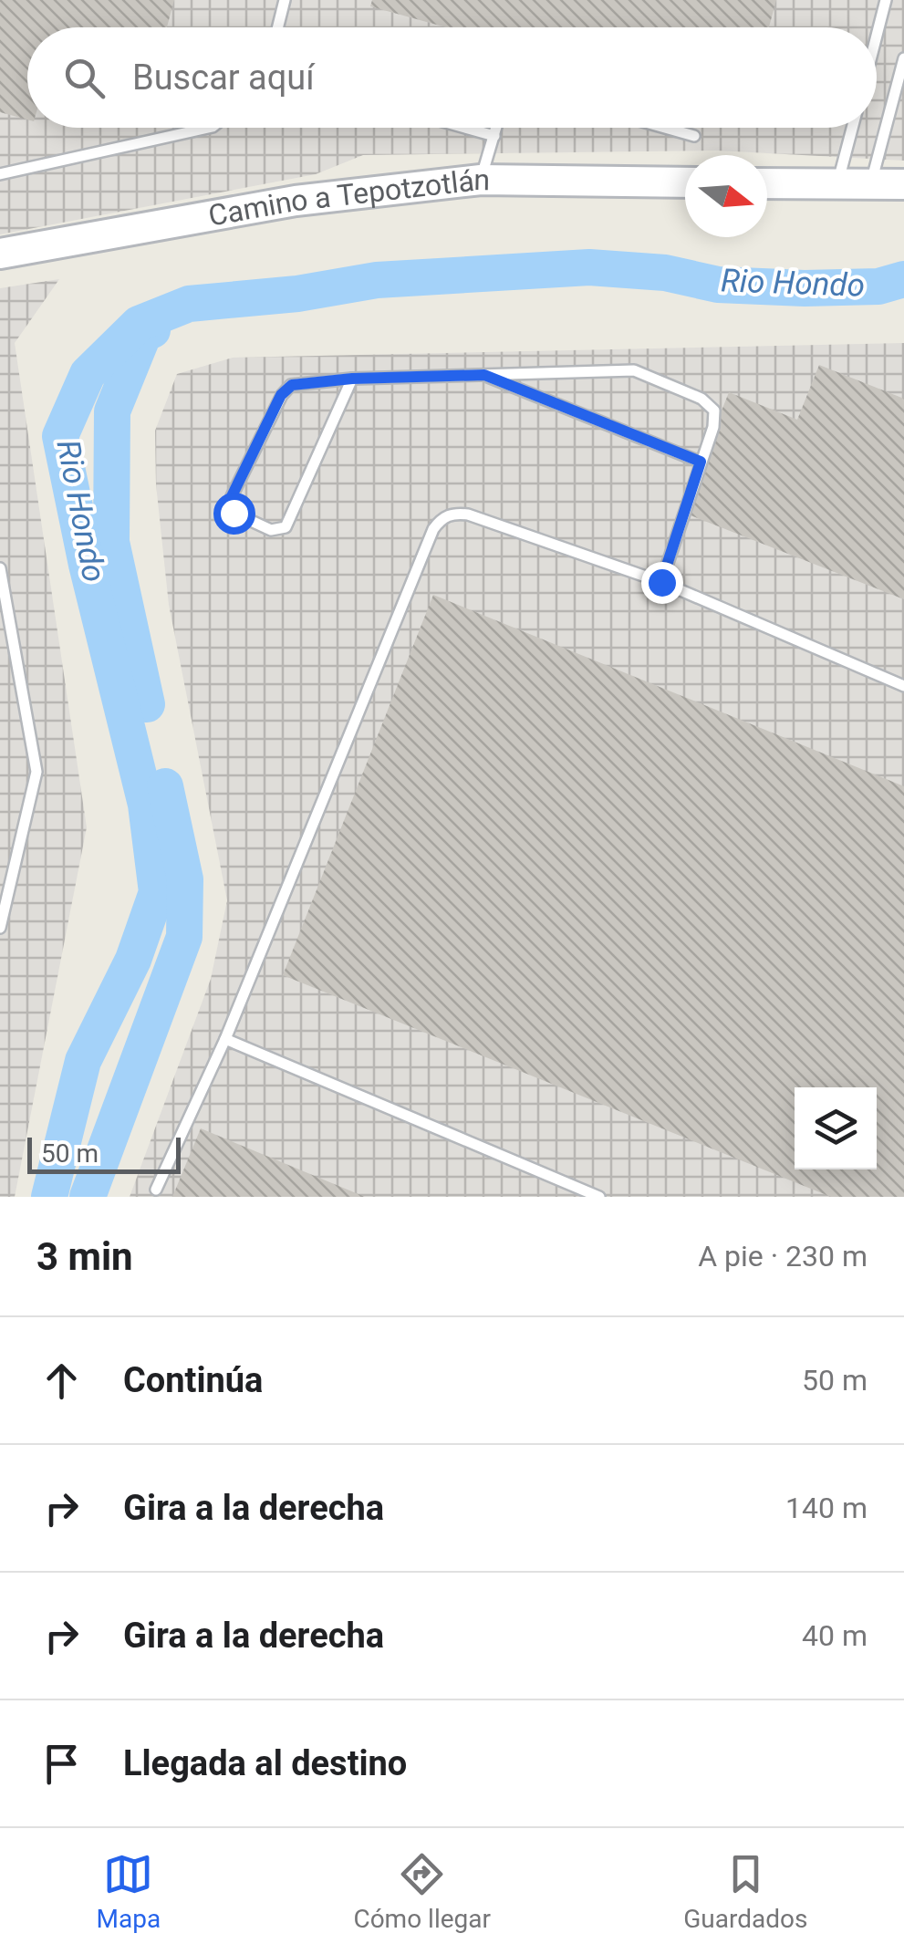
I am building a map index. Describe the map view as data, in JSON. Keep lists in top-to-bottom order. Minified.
{"streets":{"main road":["Camino a Tepotzotlán"]},"water":["Rio Hondo"],"scale_bar":"50 m","north":"right","page":{"search":"Buscar aquí","scale":"50 m","heading":["3 min","A pie · 230 m"],"list":[["Continúa","50 m"],["Gira a la derecha","140 m"],["Gira a la derecha","40 m"],"Llegada al destino"],"nav":["Mapa","Cómo llegar","Guardados"]}}
